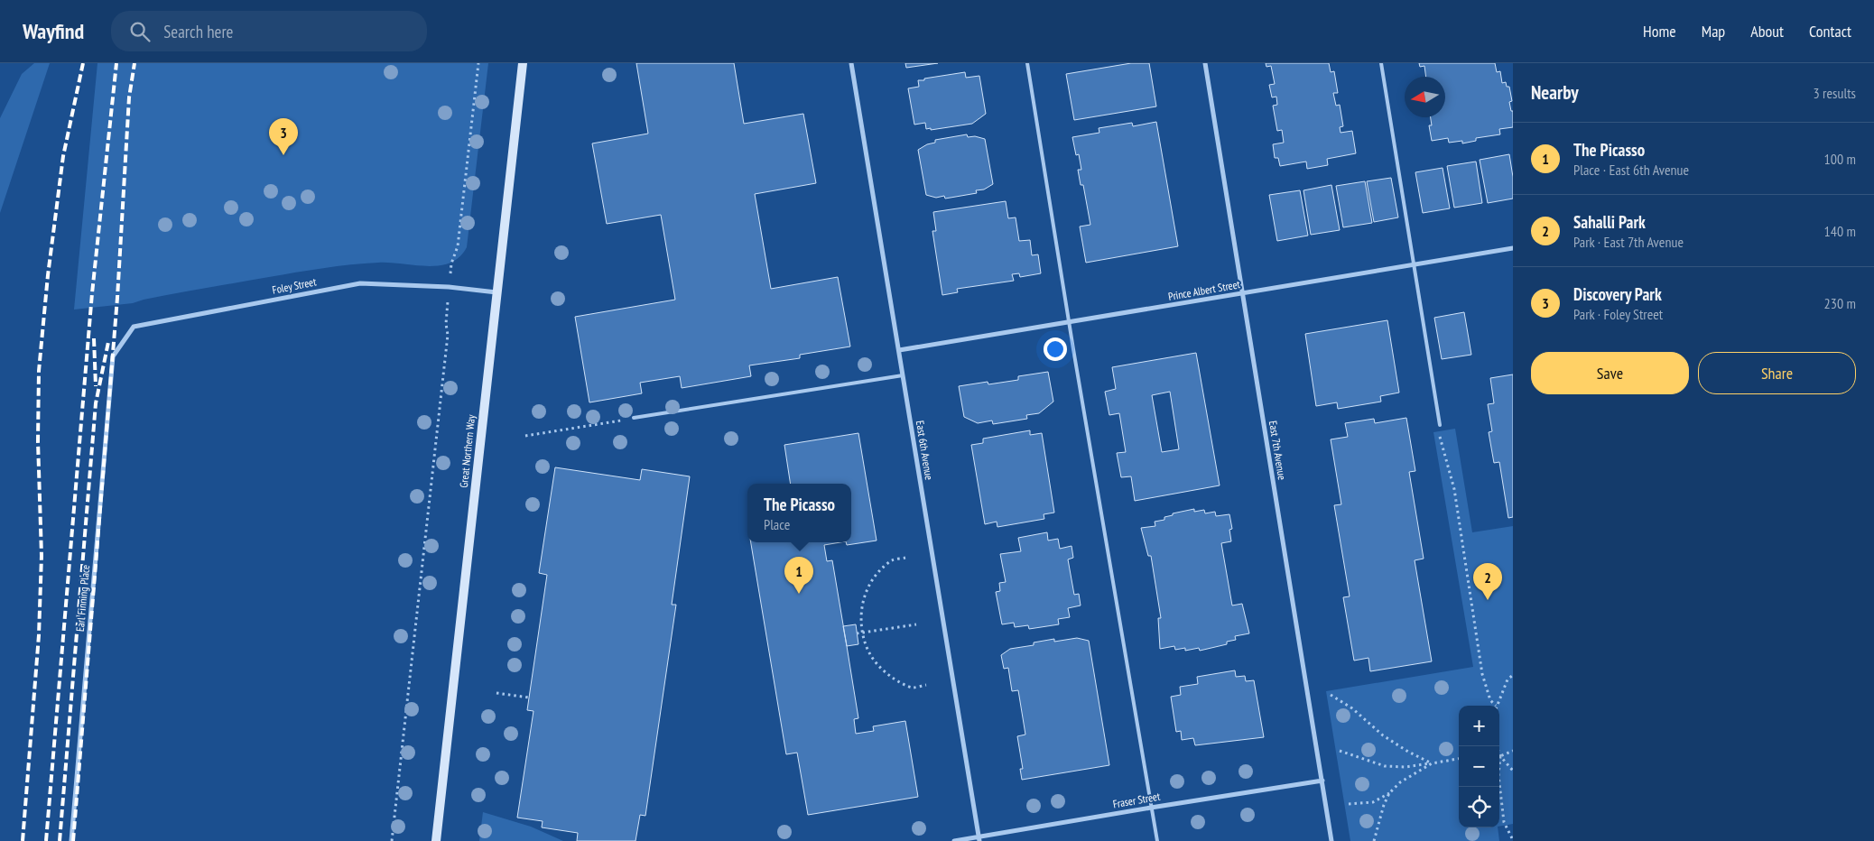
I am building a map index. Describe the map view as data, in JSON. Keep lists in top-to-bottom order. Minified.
{"streets":{"main road":["Great Northern Way"],"street":["Foley Street","Prince Albert Street","East 6th Avenue","East 7th Avenue","Earl Finning Place","Fraser Street"]},"crossings":[["Foley Street","Great Northern Way"],["Foley Street","Earl Finning Place"],["Prince Albert Street","East 6th Avenue"],["Prince Albert Street","East 7th Avenue"],["East 6th Avenue","Fraser Street"],["East 7th Avenue","Fraser Street"]],"north":"left","page":{"header":"Wayfind","search":"Search here","nav":["Home","Map","About","Contact"],"heading":["Nearby","3 results"],"pins":["3","1","2"],"list":[{"mark":"1","name":"The Picasso","note":"Place · East 6th Avenue","value":"100 m"},{"mark":"2","name":"Sahalli Park","note":"Park · East 7th Avenue","value":"140 m"},{"mark":"3","name":"Discovery Park","note":"Park · Foley Street","value":"230 m"}],"buttons":["Save","Share"],"popup":["The Picasso","Place"],"map_buttons":["+","−"]}}
